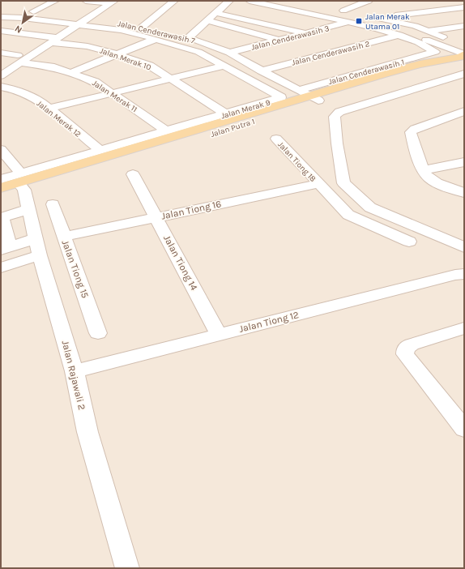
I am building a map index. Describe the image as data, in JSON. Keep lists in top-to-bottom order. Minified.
{"streets":{"main road":["Jalan Putra 1"],"street":["Jalan Cenderawasih 7","Jalan Cenderawasih 3","Jalan Cenderawasih 2","Jalan Merak 10","Jalan Cenderawasih 1","Jalan Merak 11","Jalan Merak 9","Jalan Merak 12","Jalan Tiong 18","Jalan Tiong 16","Jalan Tiong 14","Jalan Tiong 15","Jalan Tiong 12","Jalan Rajawali 2"]},"crossings":[["Jalan Cenderawasih 7","Jalan Cenderawasih 3"],["Jalan Cenderawasih 7","Jalan Cenderawasih 2"],["Jalan Cenderawasih 7","Jalan Cenderawasih 1"],["Jalan Cenderawasih 7","Jalan Merak 9"],["Jalan Cenderawasih 7","Jalan Putra 1"],["Jalan Cenderawasih 2","Jalan Cenderawasih 1"],["Jalan Merak 10","Jalan Merak 9"],["Jalan Merak 11","Jalan Merak 9"],["Jalan Merak 9","Jalan Putra 1"],["Jalan Merak 9","Jalan Rajawali 2"],["Jalan Putra 1","Jalan Rajawali 2"],["Jalan Tiong 18","Jalan Tiong 16"],["Jalan Tiong 16","Jalan Tiong 14"],["Jalan Tiong 16","Jalan Tiong 15"],["Jalan Tiong 14","Jalan Tiong 12"],["Jalan Tiong 12","Jalan Rajawali 2"]],"places":{"transit":["Jalan Merak Utama 01"]},"north":"bottom left"}
